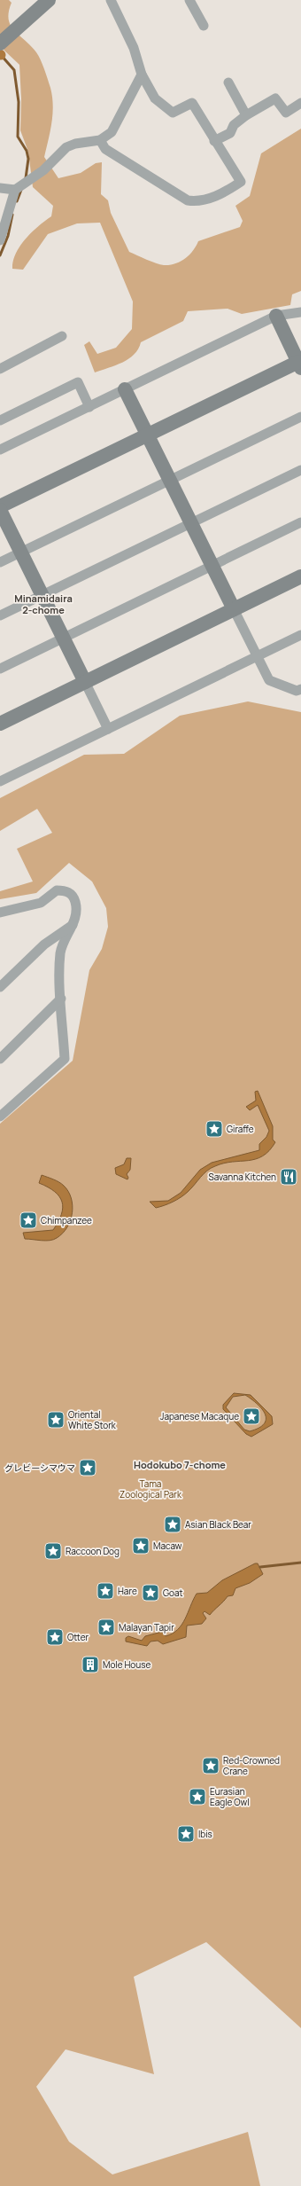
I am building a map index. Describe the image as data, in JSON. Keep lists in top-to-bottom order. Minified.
{"districts":["Minamidaira 2-chome","Hodokubo 7-chome"],"parks":["Tama Zoological Park"],"places":{"place":["Giraffe","Chimpanzee","Japanese Macaque","Oriental White Stork","グレビーシマウマ","Asian Black Bear","Macaw","Raccoon Dog","Hare","Goat","Malayan Tapir","Otter","Red-Crowned Crane","Eurasian Eagle Owl","Ibis"],"restaurant":["Savanna Kitchen"],"building":["Mole House"]}}
